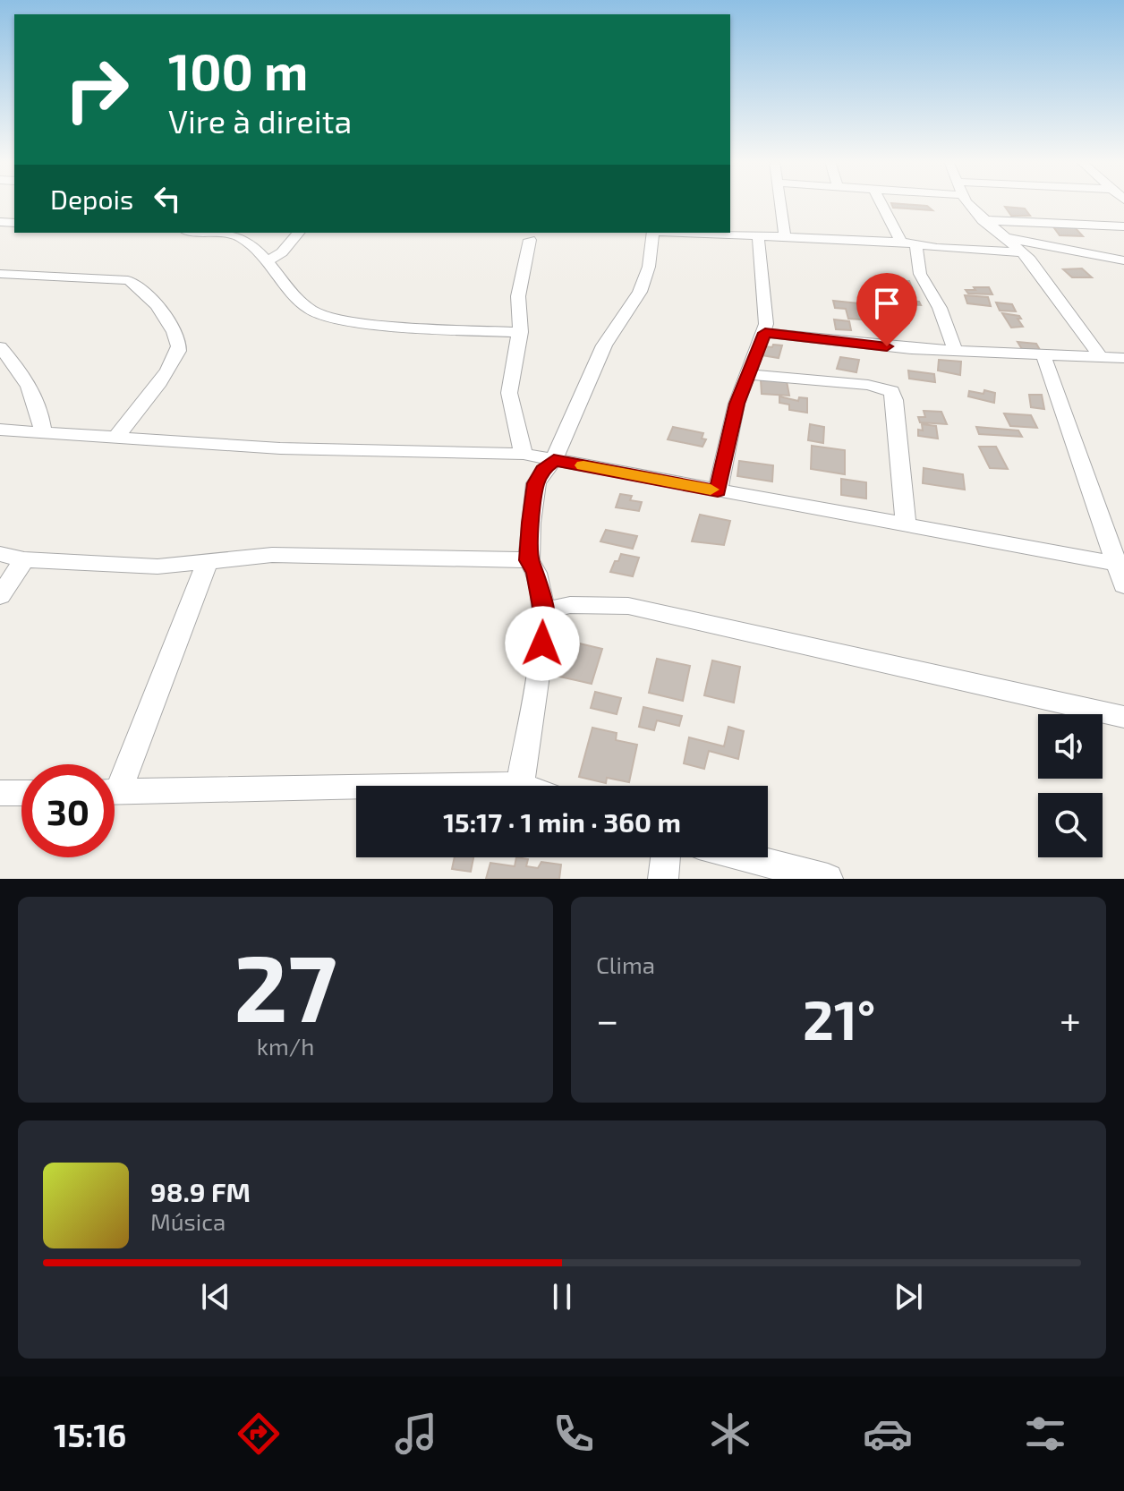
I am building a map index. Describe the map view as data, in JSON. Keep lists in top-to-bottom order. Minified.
{"page":{"turn":["100 m","Vire à direita"],"then":"Depois","limit":"30","trip":"15:17 · 1 min · 360 m","tile":[["27","km/h"],"Clima"],"heat":["−","21°","+"],"song":["98.9 FM","Música"],"tabs":"15:16"}}
